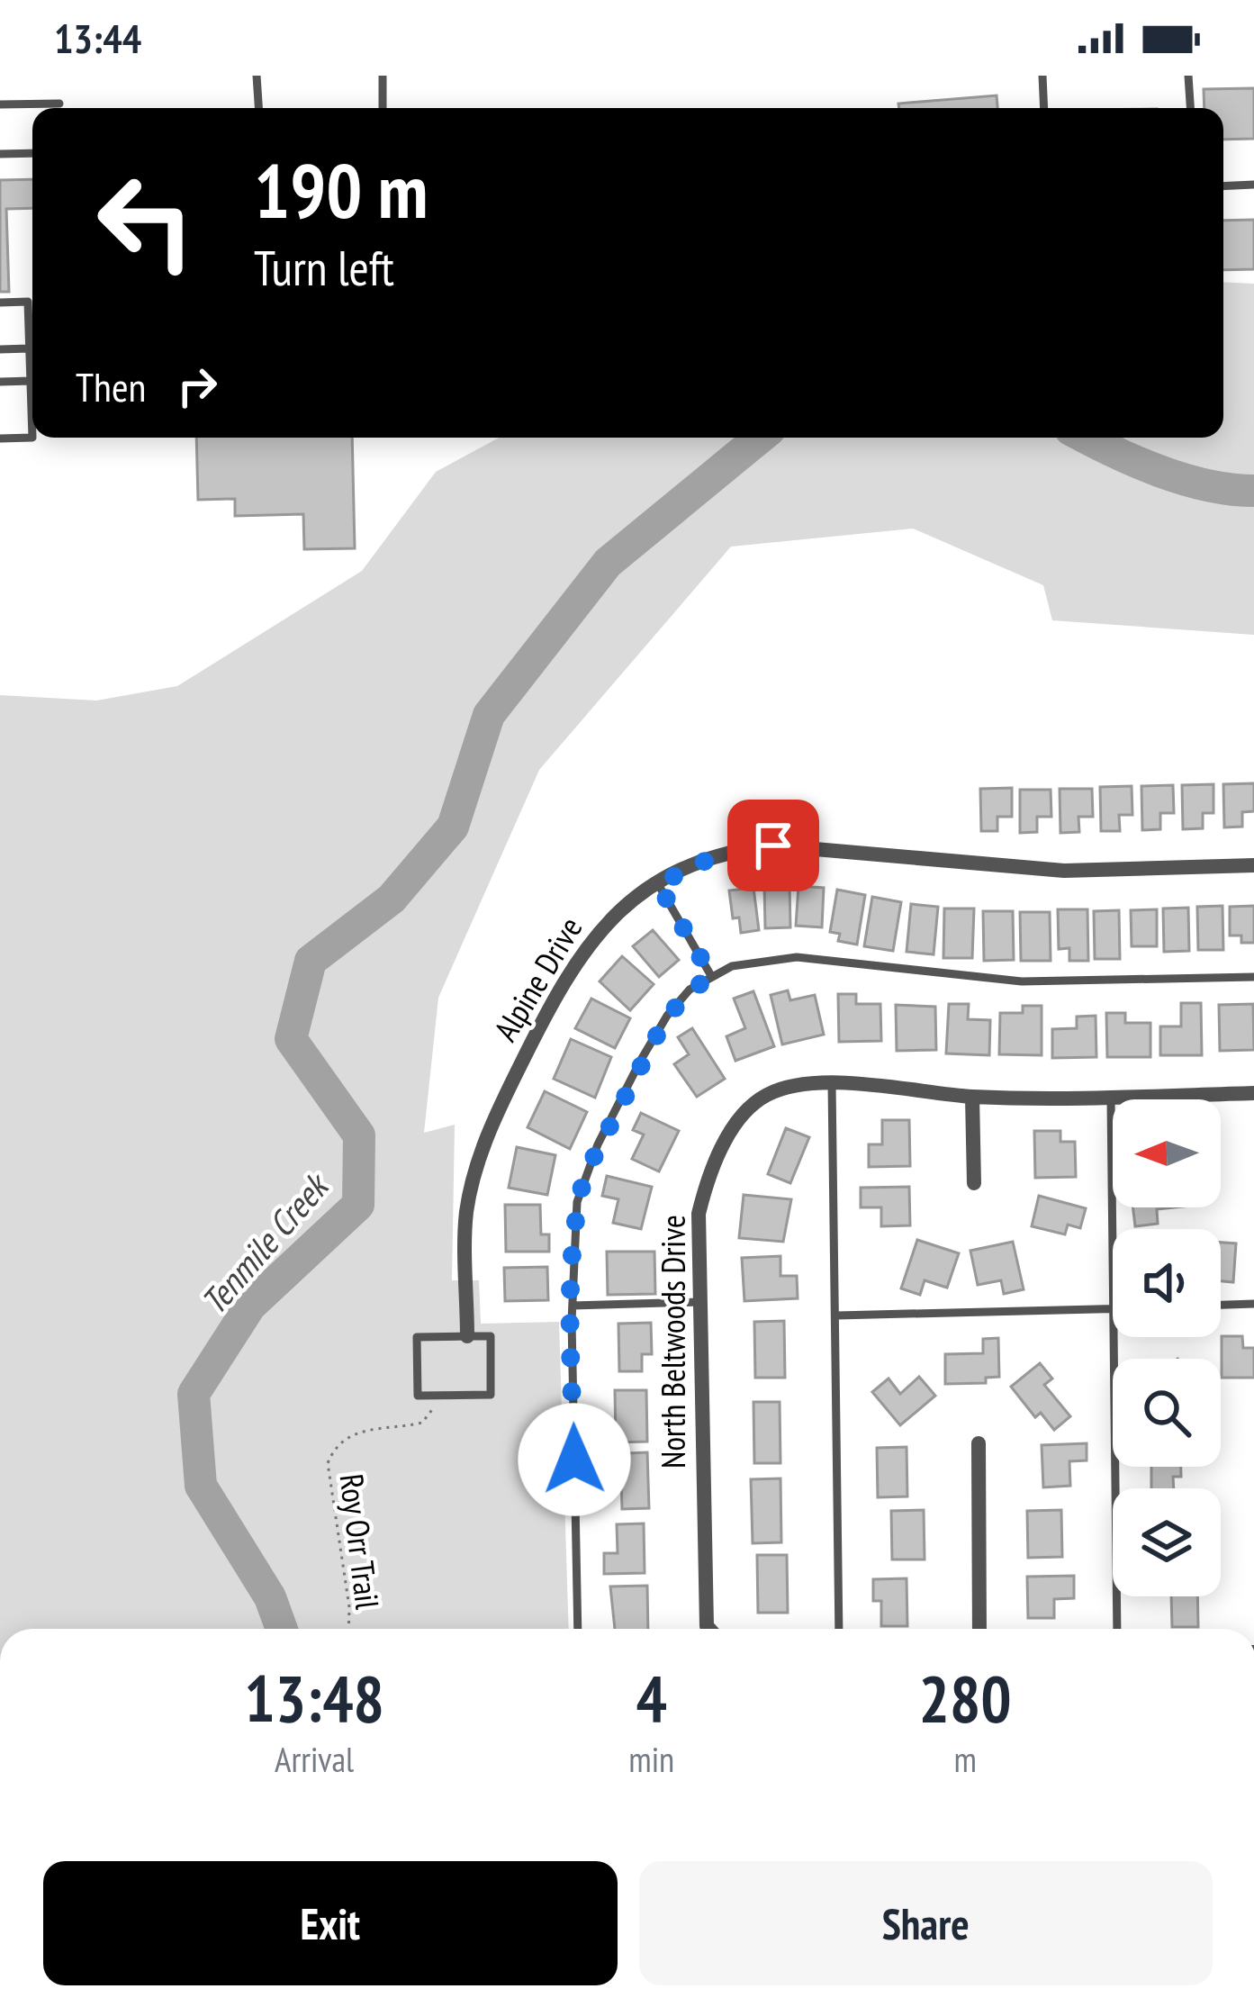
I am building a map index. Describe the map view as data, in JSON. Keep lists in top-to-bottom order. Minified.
{"streets":{"street":["Alpine Drive","North Beltwoods Drive"],"path":["Roy Orr Trail"]},"water":["Tenmile Creek"],"north":"left","page":{"status":"13:44","turn":["190 m","Turn left"],"then":"Then","eta":["13:48","Arrival","4","min","280","m"],"buttons":["Exit","Share"]}}
